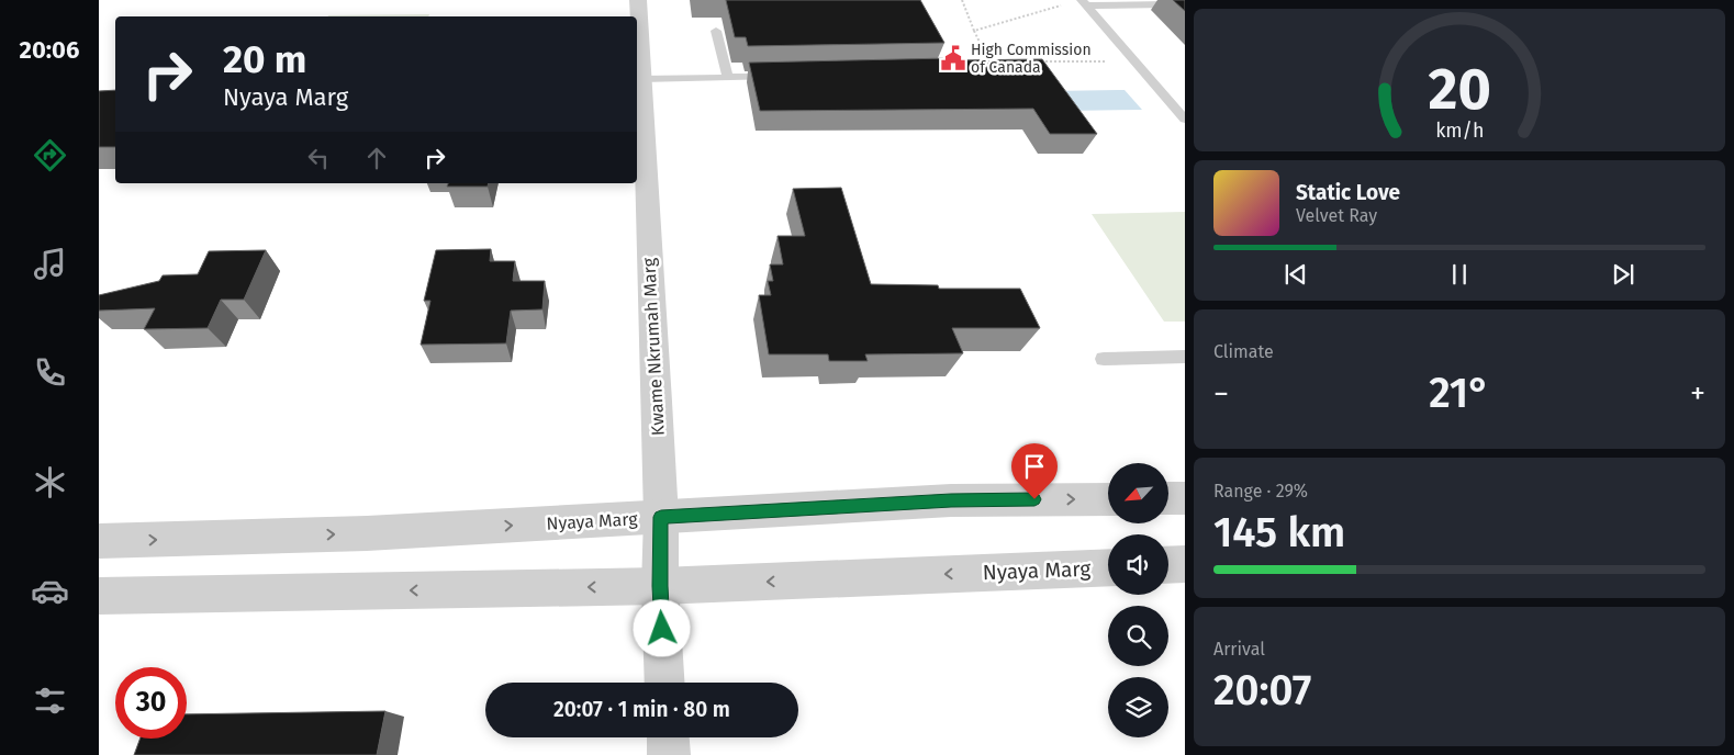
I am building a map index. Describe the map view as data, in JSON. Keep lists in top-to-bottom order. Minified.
{"streets":{"street":["Kwame Nkrumah Marg","Nyaya Marg"]},"crossings":[["Kwame Nkrumah Marg","Nyaya Marg"]],"places":{"public building":["High Commission of Canada"]},"north":"bottom left","page":{"tabs":"20:06","turn":["20 m","Nyaya Marg"],"song":["Static Love","Velvet Ray"],"tile":["Climate",["Range · 29%","145 km"],["Arrival","20:07"]],"heat":["−","21°","+"],"limit":"30","trip":"20:07 · 1 min · 80 m","gauge":["20","km/h"]}}
